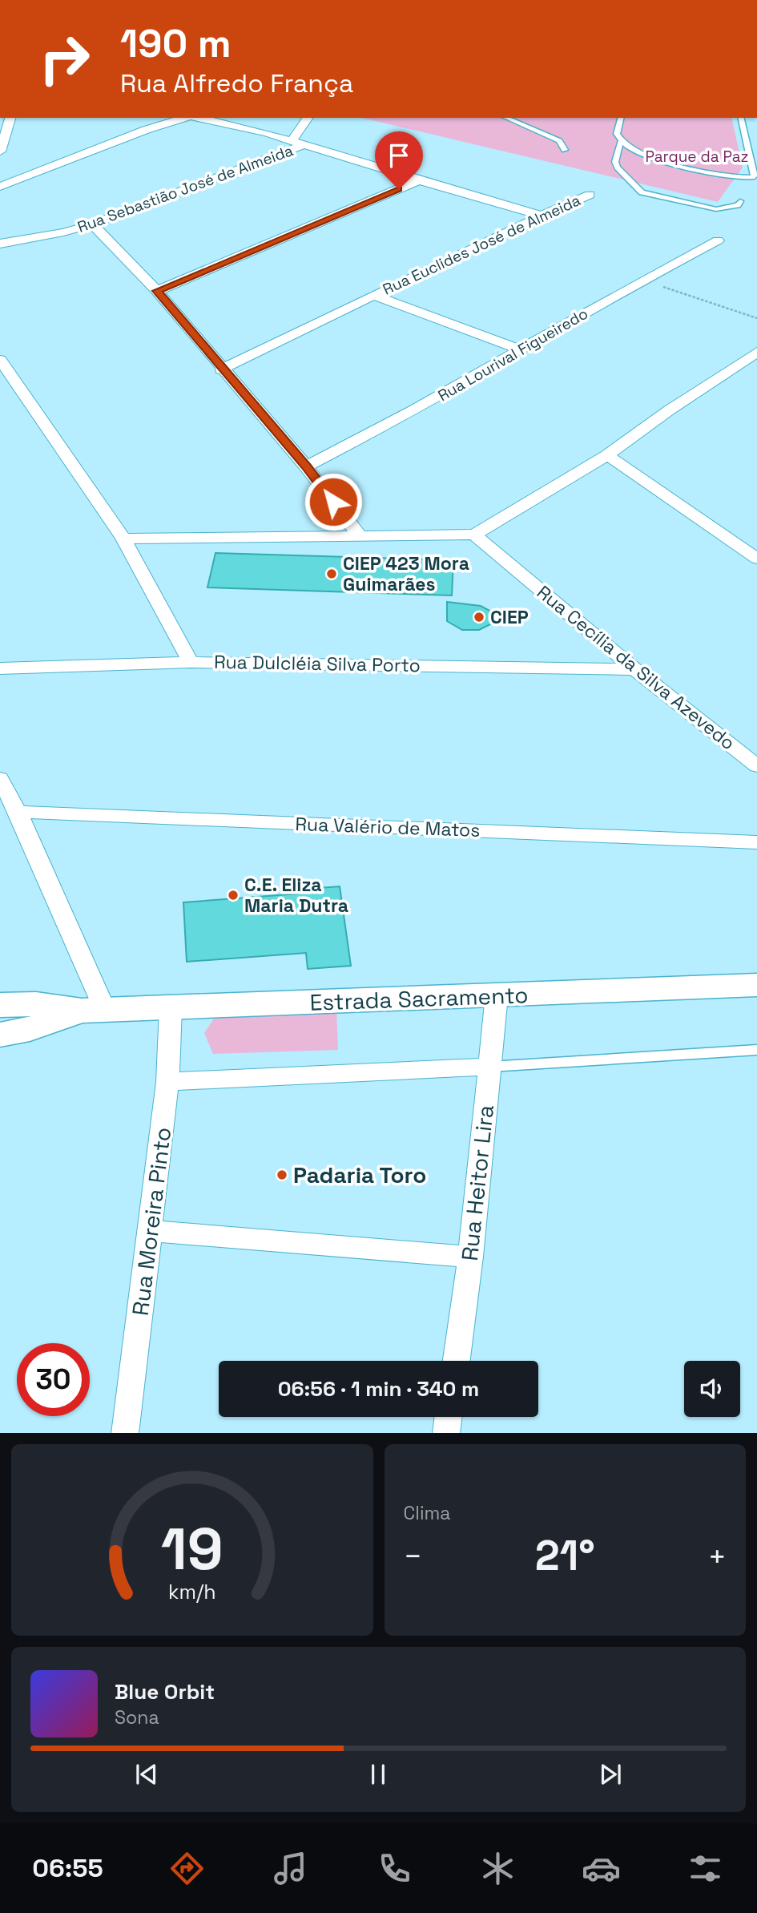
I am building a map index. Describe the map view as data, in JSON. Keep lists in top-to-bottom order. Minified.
{"streets":{"main road":["Estrada Sacramento"],"street":["Rua Sebastião José de Almeida","Rua Euclides José de Almeida","Rua Lourival Figueiredo","Rua Dulcléia Silva Porto","Rua Cecília da Silva Azevedo","Rua Valério de Matos","Rua Heitor Lira","Rua Moreira Pinto"]},"crossings":[["Rua Euclides José de Almeida","Rua Lourival Figueiredo"],["Rua Dulcléia Silva Porto","Rua Cecília da Silva Azevedo"],["Estrada Sacramento","Rua Heitor Lira"],["Estrada Sacramento","Rua Moreira Pinto"]],"parks":["Parque da Paz"],"places":["CIEP 423 Mora Guimarães","CIEP","C.E. Eliza Maria Dutra","Padaria Toro"],"page":{"turn":["190 m","Rua Alfredo França"],"limit":"30","trip":"06:56 · 1 min · 340 m","tile":"Clima","heat":["−","21°","+"],"song":["Blue Orbit","Sona"],"tabs":"06:55","gauge":["19","km/h"]}}
